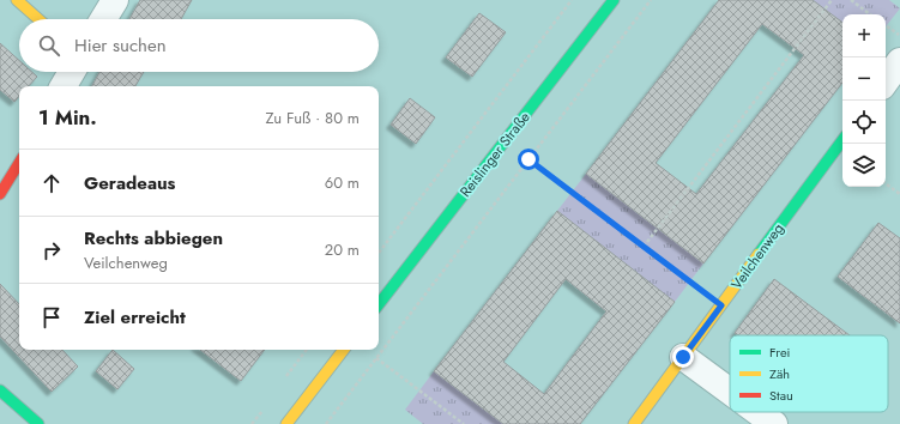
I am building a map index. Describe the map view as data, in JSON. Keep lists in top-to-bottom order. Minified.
{"streets":{"street":["Reislinger Straße","Veilchenweg"]},"legend":["Frei","Zäh","Stau"],"page":{"map_buttons":["+","−"],"search":"Hier suchen","heading":["1 Min.","Zu Fuß · 80 m"],"list":[["Geradeaus","60 m"],["Rechts abbiegen","Veilchenweg","20 m"],"Ziel erreicht"]}}
